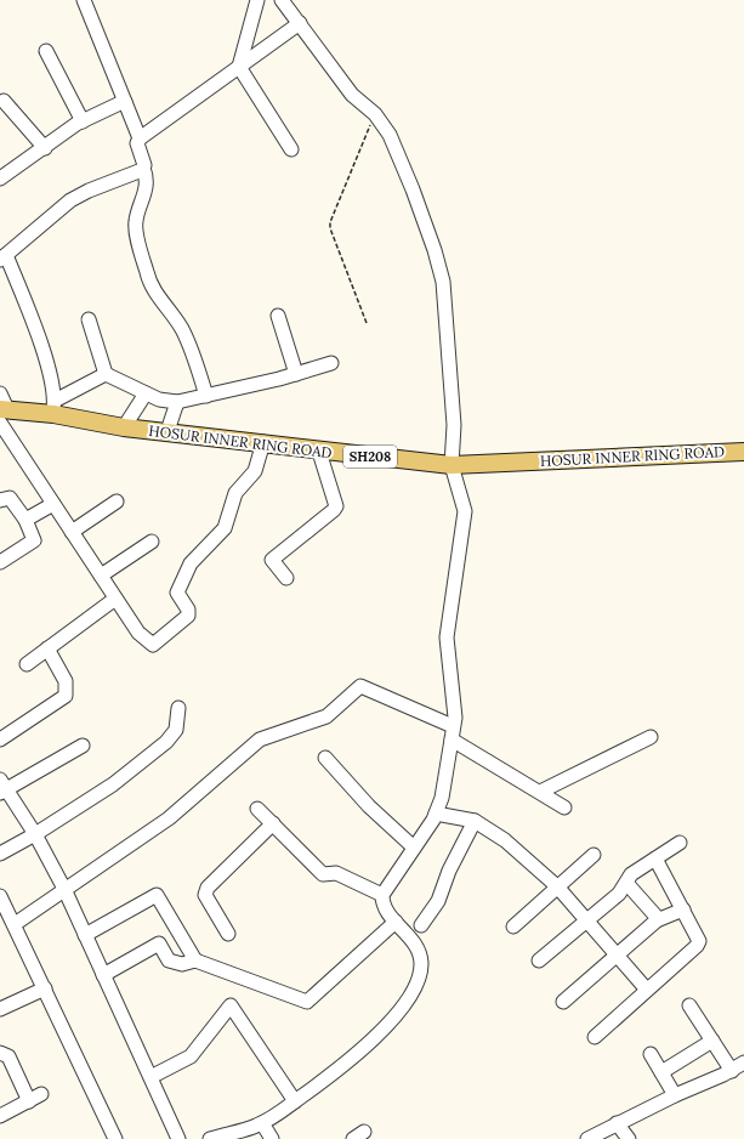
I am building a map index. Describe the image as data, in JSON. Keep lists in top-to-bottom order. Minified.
{"streets":{"main road":["HOSUR INNER RING ROAD","SH208"]}}
